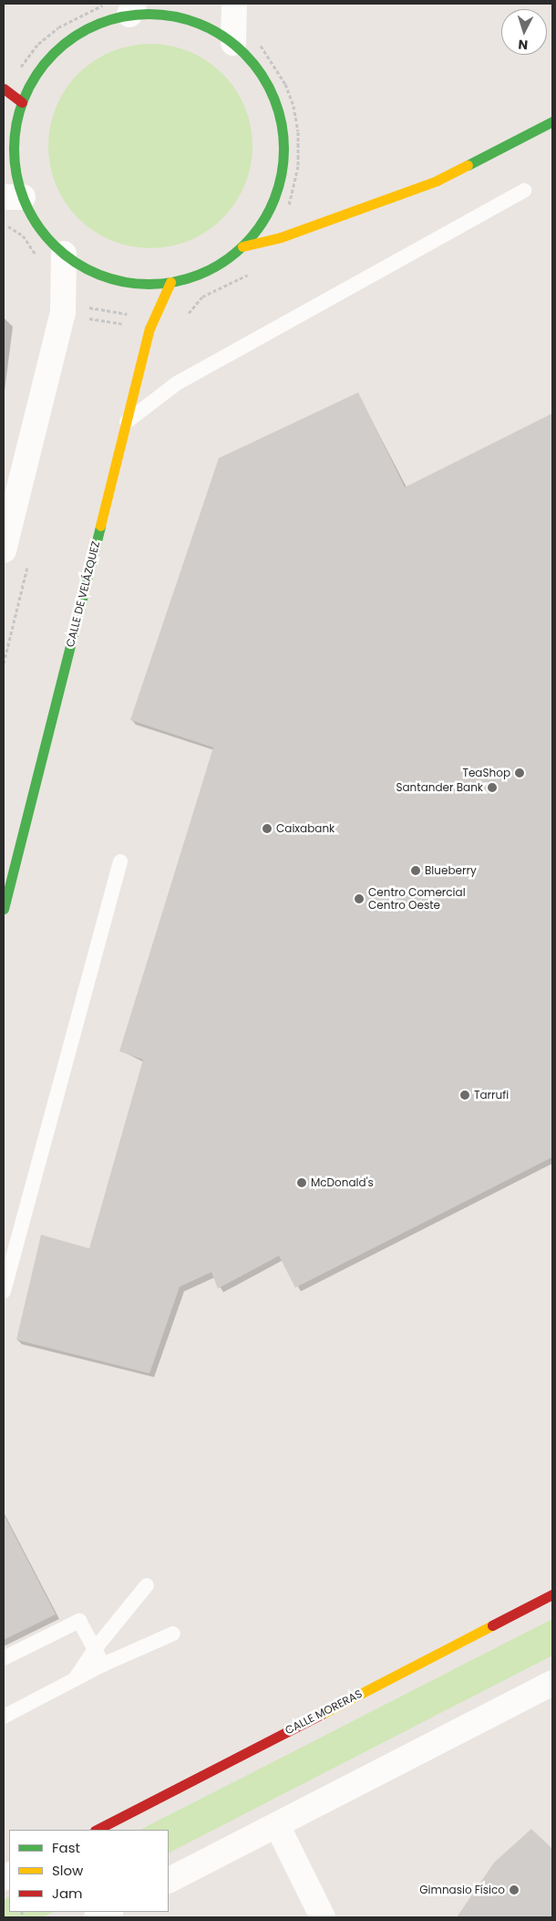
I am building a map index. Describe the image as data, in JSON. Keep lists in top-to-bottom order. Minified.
{"streets":{"main road":["CALLE DE VELÁZQUEZ","CALLE MORERAS"]},"places":["TeaShop","Santander Bank","Caixabank","Blueberry","Centro Comercial Centro Oeste","Tarrufi","McDonald's","Gimnasio Físico"],"legend":["Fast","Slow","Jam"],"north":"bottom"}
